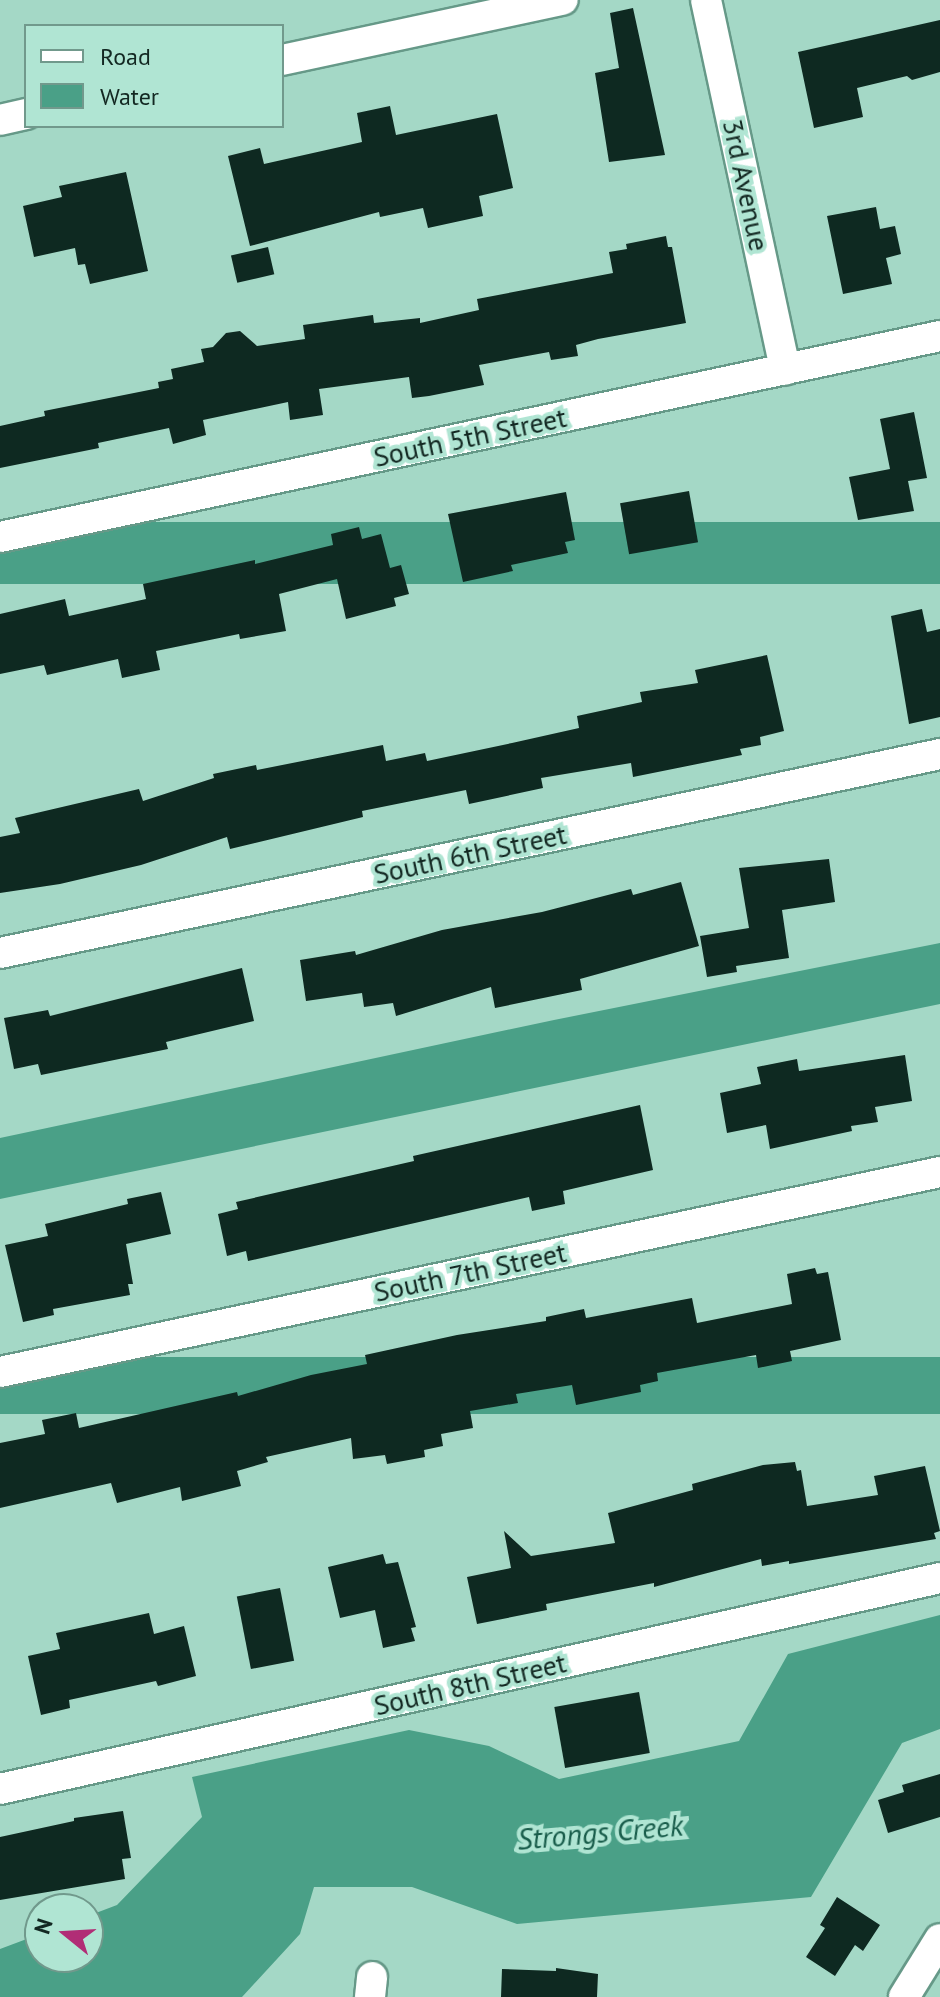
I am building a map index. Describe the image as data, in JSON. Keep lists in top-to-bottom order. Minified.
{"streets":{"street":["3rd Avenue","South 5th Street","South 6th Street","South 7th Street","South 8th Street"]},"crossings":[["3rd Avenue","South 5th Street"]],"water":["Strongs Creek"],"legend":["Road","Water"],"north":"left"}
